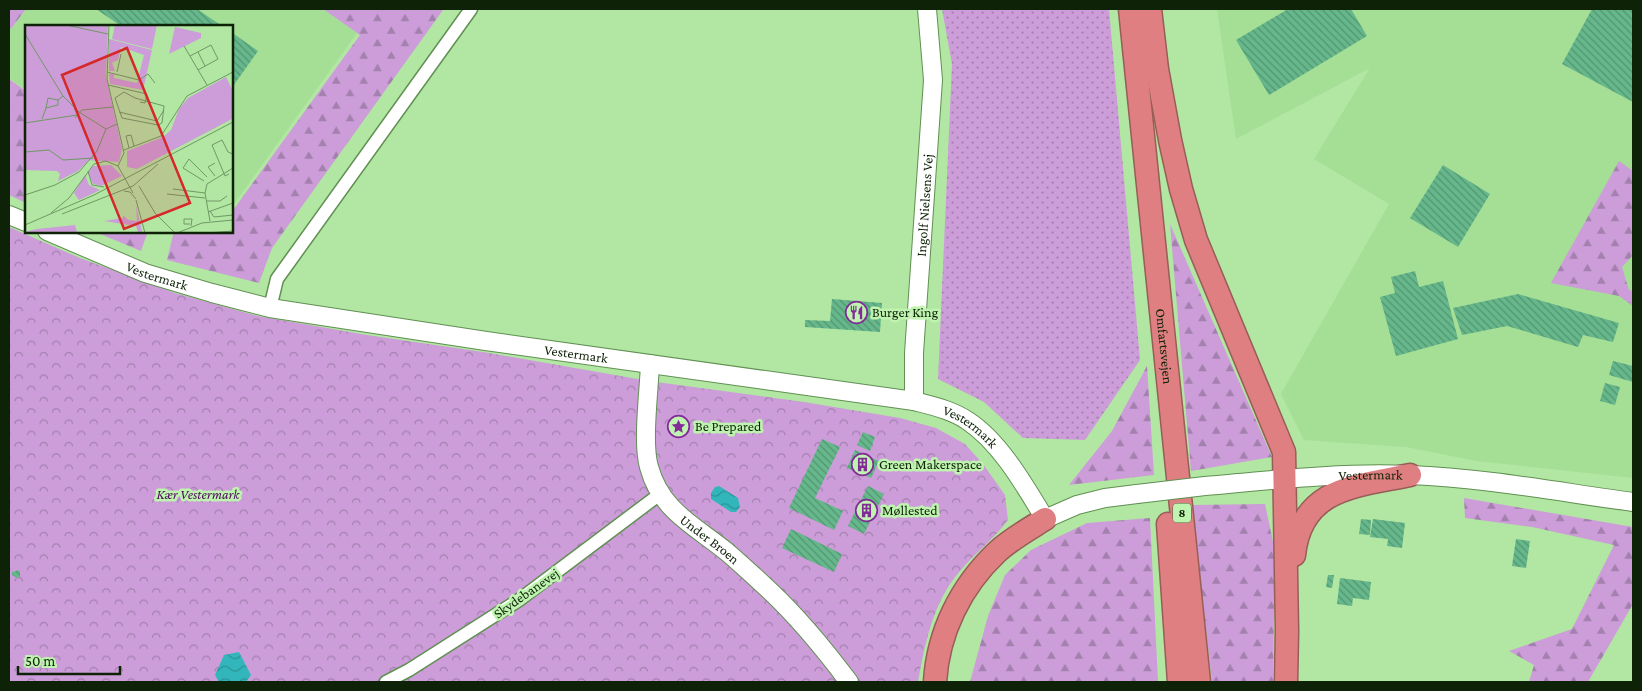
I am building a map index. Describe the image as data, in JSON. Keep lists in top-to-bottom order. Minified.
{"streets":{"highway":["Omfartsvejen","8"],"street":["Ingolf Nielsens Vej","Vestermark","Under Broen","Skydebanevej"]},"crossings":[["Ingolf Nielsens Vej","Vestermark"],["Vestermark","Under Broen"],["Under Broen","Skydebanevej"]],"parks":["Kær Vestermark"],"places":{"restaurant":["Burger King"],"place":["Be Prepared"],"building":["Green Makerspace","Møllested"]},"scale_bar":"50 m"}
